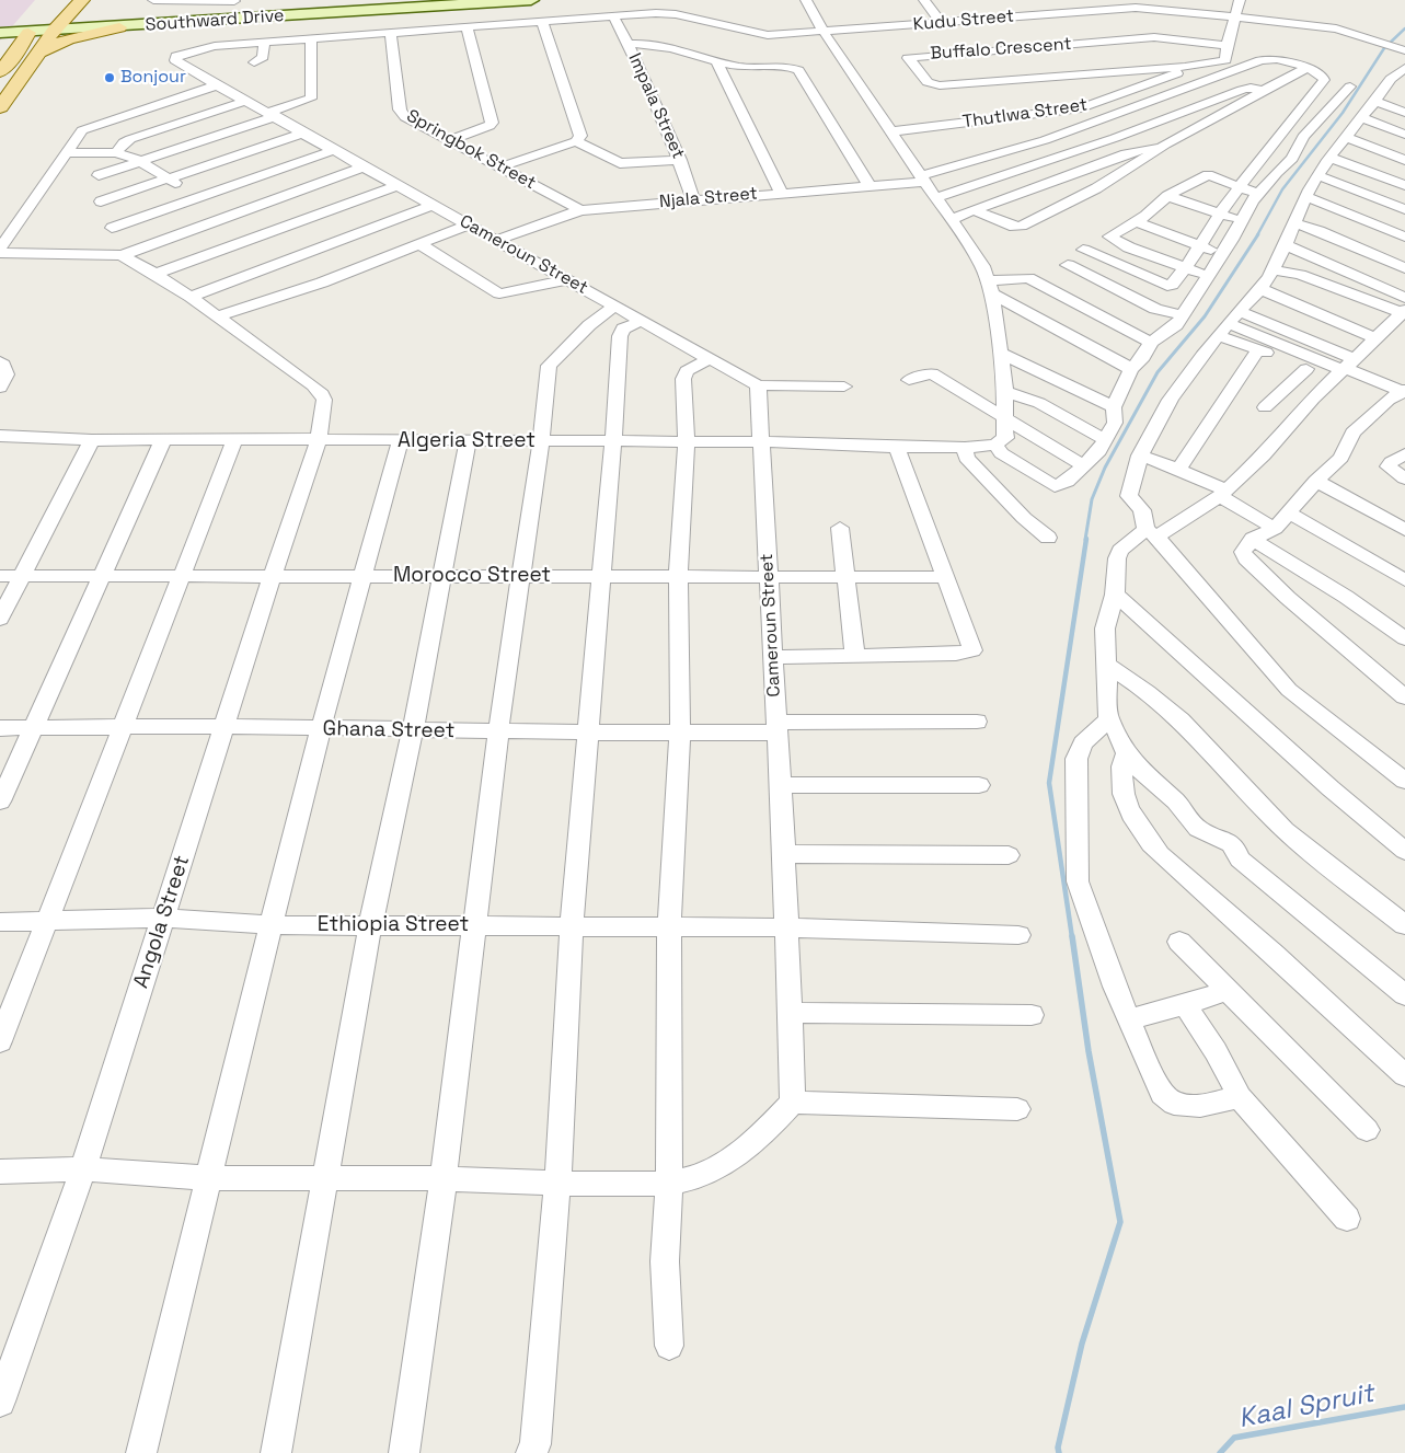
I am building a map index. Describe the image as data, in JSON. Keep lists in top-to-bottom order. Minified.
{"streets":{"main road":["Southward Drive"],"street":["Kudu Street","Buffalo Crescent","Impala Street","Thutlwa Street","Springbok Street","Njala Street","Cameroun Street","Algeria Street","Morocco Street","Ghana Street","Angola Street","Ethiopia Street"]},"crossings":[["Kudu Street","Cameroun Street"],["Buffalo Crescent","Thutlwa Street"],["Impala Street","Njala Street"],["Impala Street","Cameroun Street"],["Springbok Street","Njala Street"],["Springbok Street","Cameroun Street"],["Njala Street","Cameroun Street"],["Cameroun Street","Algeria Street"],["Cameroun Street","Morocco Street"],["Cameroun Street","Ghana Street"],["Cameroun Street","Ethiopia Street"],["Algeria Street","Angola Street"],["Morocco Street","Angola Street"],["Ghana Street","Angola Street"],["Angola Street","Ethiopia Street"]],"water":["Kaal Spruit"],"places":["Bonjour"]}
